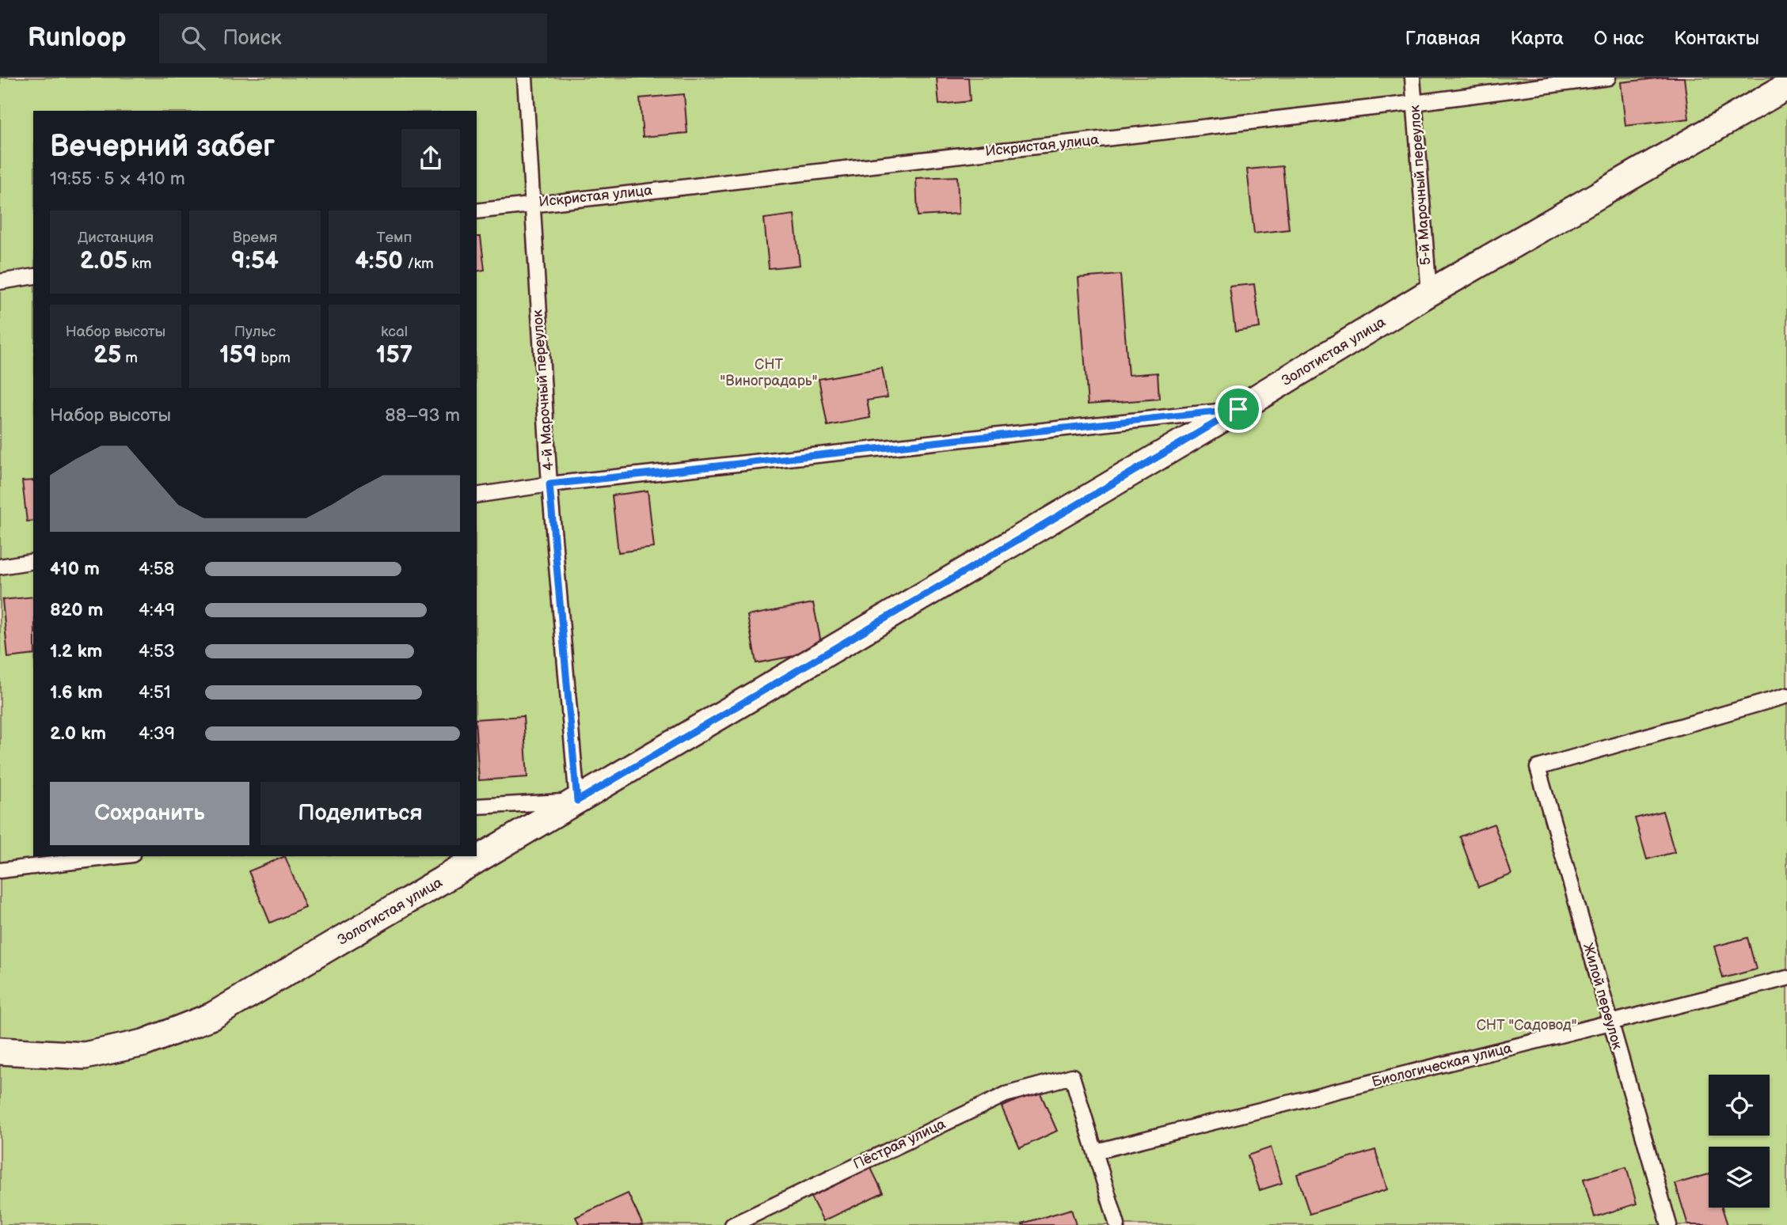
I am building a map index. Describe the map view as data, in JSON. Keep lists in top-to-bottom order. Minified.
{"streets":{"street":["Золотистая улица"],"lane":["Искристая улица","5-й Марочный переулок","4-й Марочный переулок","Жилой переулок","Биологическая улица","Пёстрая улица"]},"crossings":[["Искристая улица","5-й Марочный переулок"],["Искристая улица","4-й Марочный переулок"],["5-й Марочный переулок","Золотистая улица"],["Золотистая улица","4-й Марочный переулок"],["Жилой переулок","Биологическая улица"],["Биологическая улица","Пёстрая улица"]],"parks":["СНТ \"Виноградарь\"","СНТ \"Садовод\""],"page":{"header":"Runloop","search":"Поиск","nav":["Главная","Карта","О нас","Контакты"],"heading":["Вечерний забег","19:55 · 5 × 410 m"],"stats":[["Дистанция","2.05 km"],["Время","9:54"],["Темп","4:50 /km"],["Набор высоты","25 m"],["Пульс","159 bpm"],["kcal","157"]],"chart":["Набор высоты","88–93 m"],"list":[{"name":"410 m","note":"4:58"},{"name":"820 m","note":"4:49"},{"name":"1.2 km","note":"4:53"},{"name":"1.6 km","note":"4:51"},{"name":"2.0 km","note":"4:39"}],"buttons":["Сохранить","Поделиться"]}}
